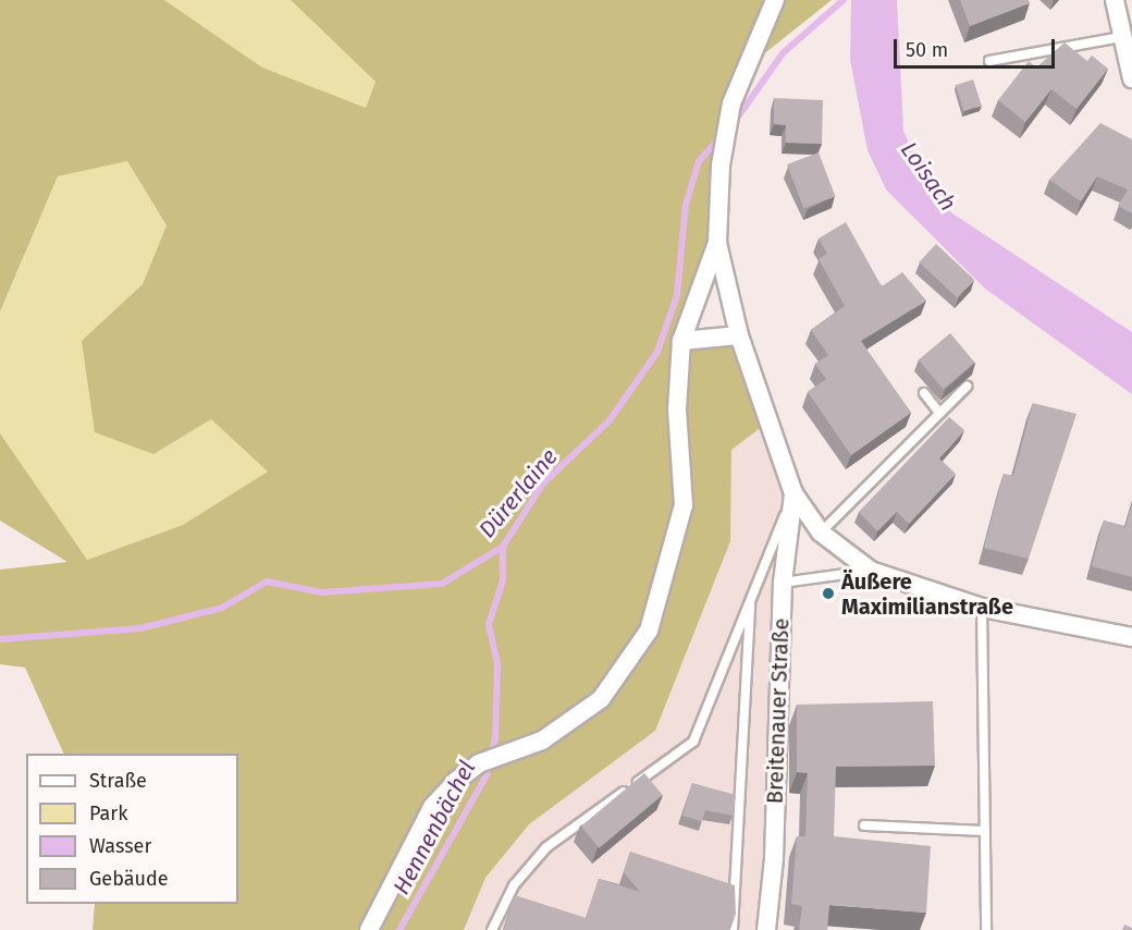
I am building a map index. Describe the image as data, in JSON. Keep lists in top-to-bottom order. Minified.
{"streets":{"street":["Breitenauer Straße"]},"water":["Loisach","Dürerlaine","Hennenbächel"],"places":["Äußere Maximilianstraße"],"legend":["Straße","Park","Wasser","Gebäude"],"scale_bar":"50 m"}
